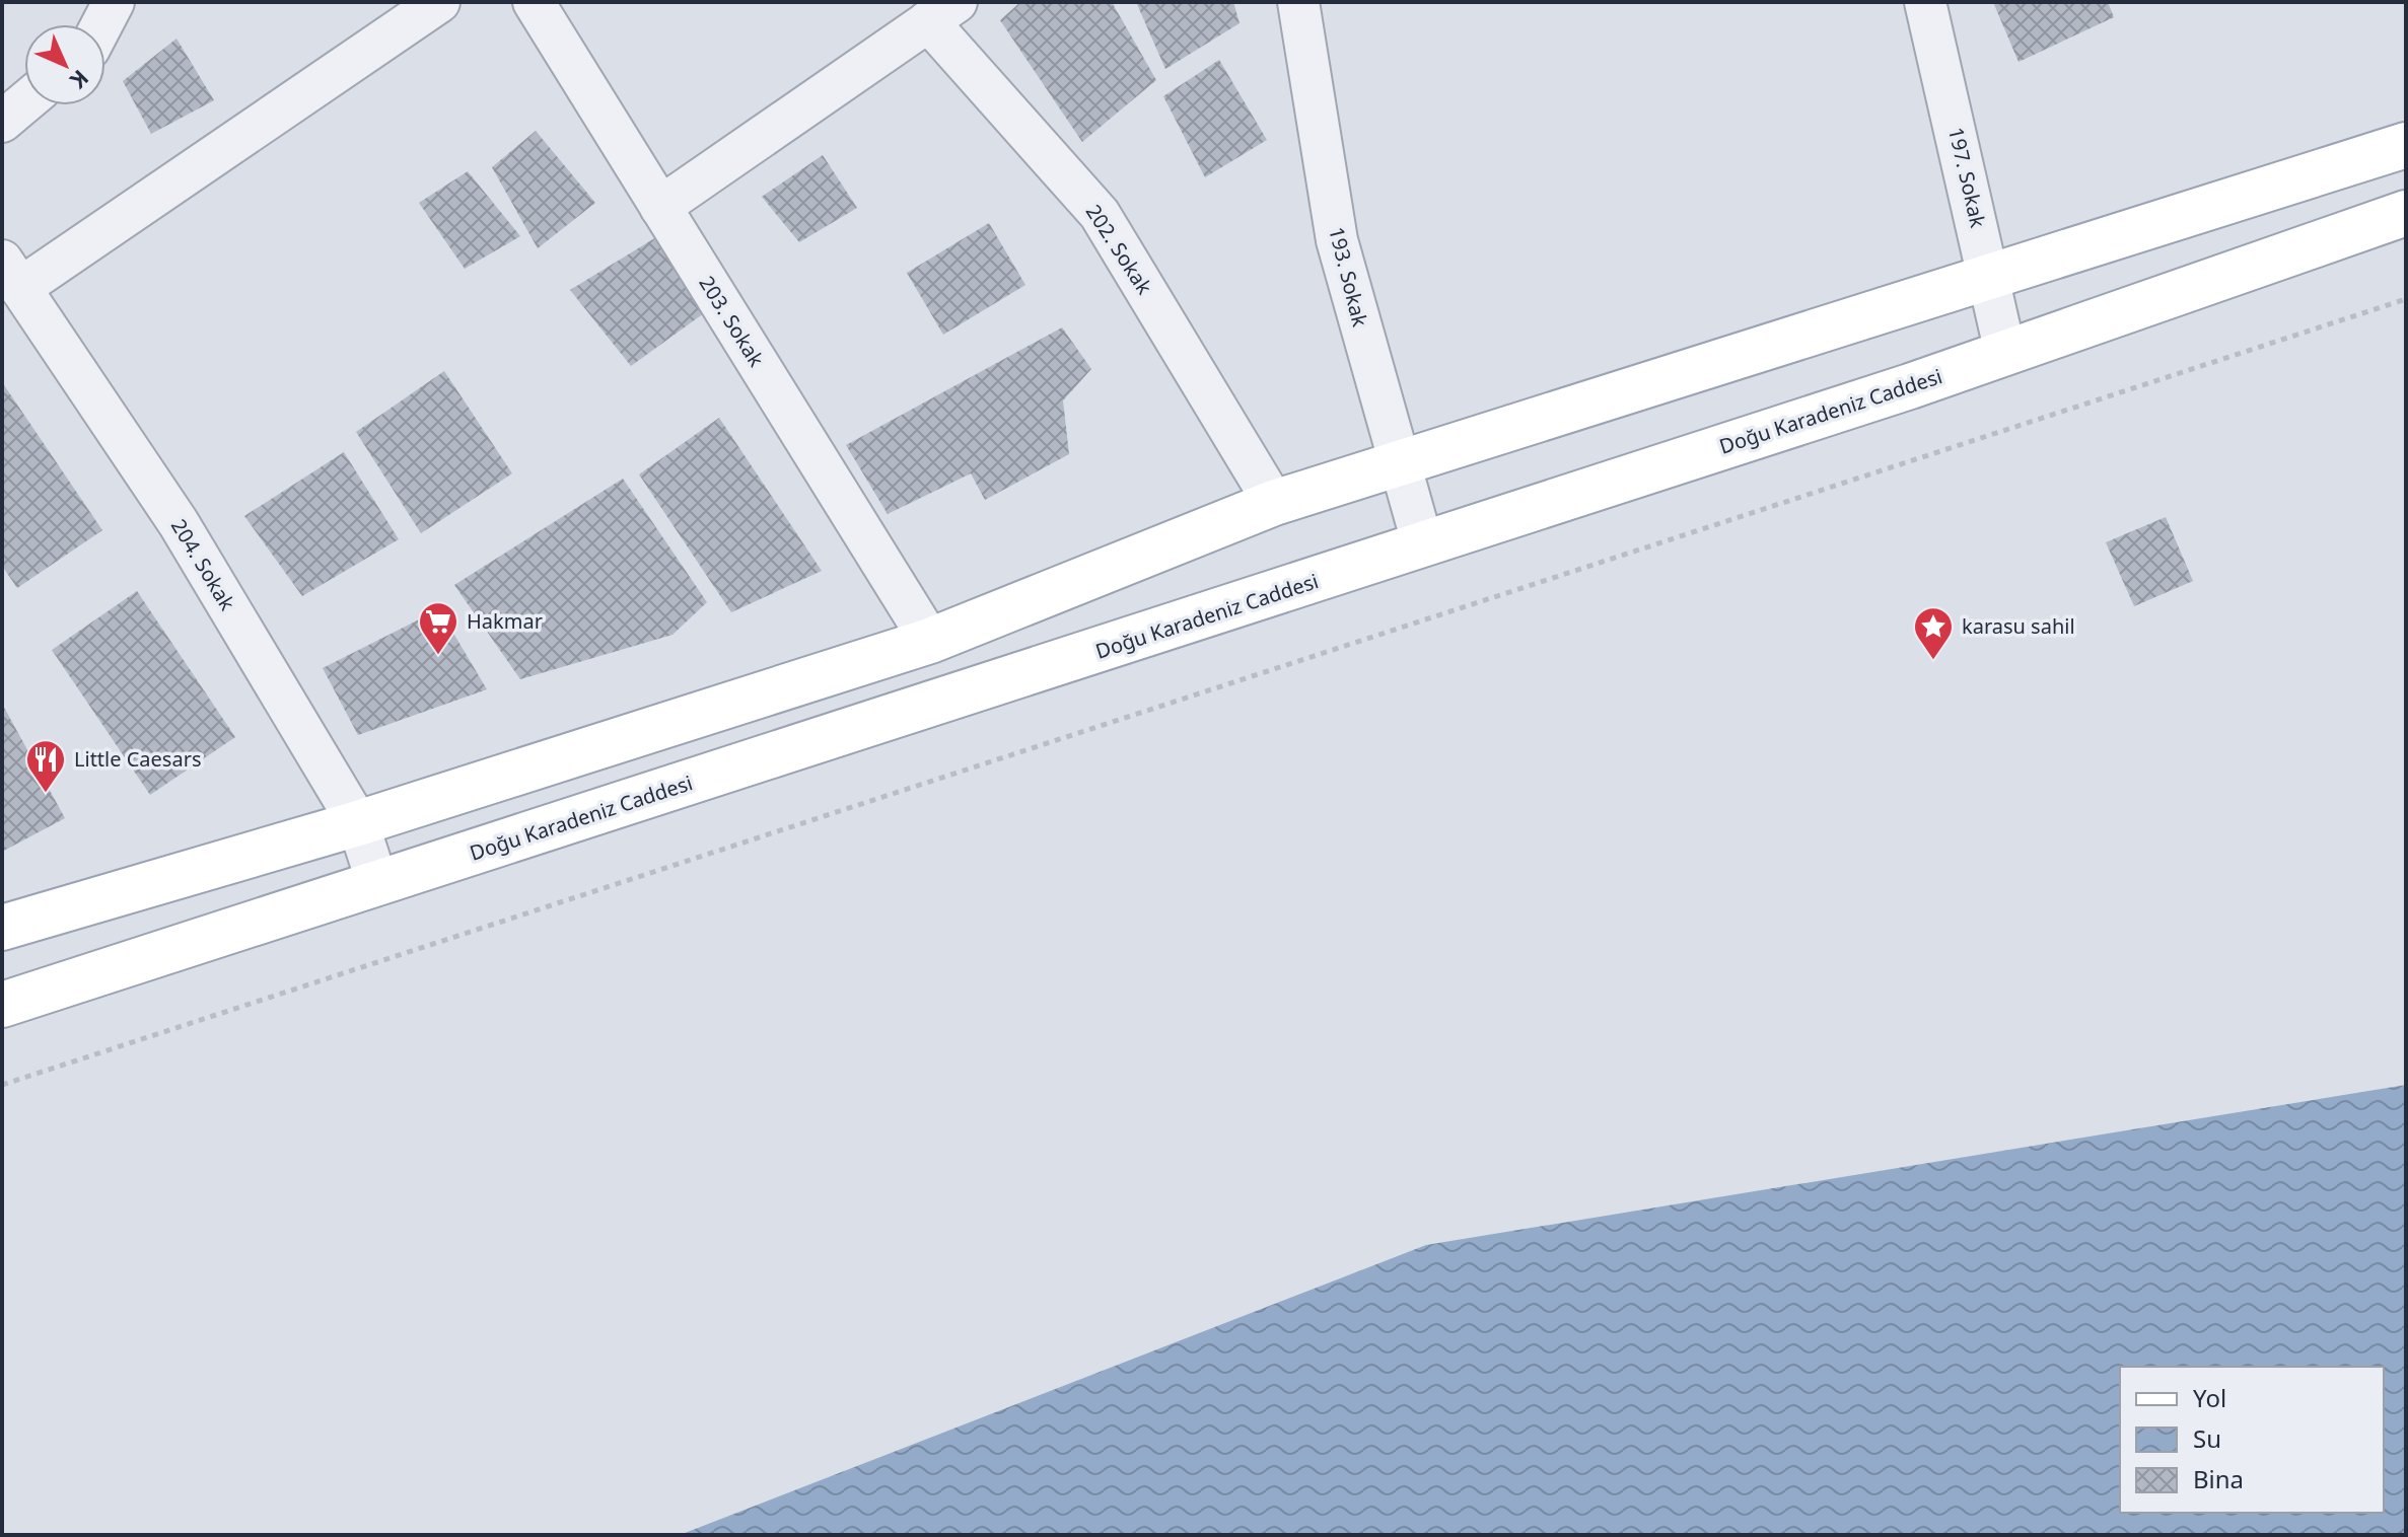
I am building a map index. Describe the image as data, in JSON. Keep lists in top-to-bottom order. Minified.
{"streets":{"main road":["Doğu Karadeniz Caddesi"],"street":["197. Sokak","202. Sokak","193. Sokak","203. Sokak","204. Sokak"]},"crossings":[["197. Sokak","Doğu Karadeniz Caddesi"],["193. Sokak","Doğu Karadeniz Caddesi"],["Doğu Karadeniz Caddesi","204. Sokak"]],"places":{"supermarket":["Hakmar"],"place":["karasu sahil"],"restaurant":["Little Caesars"]},"legend":["Yol","Su","Bina"],"north":"bottom right"}
